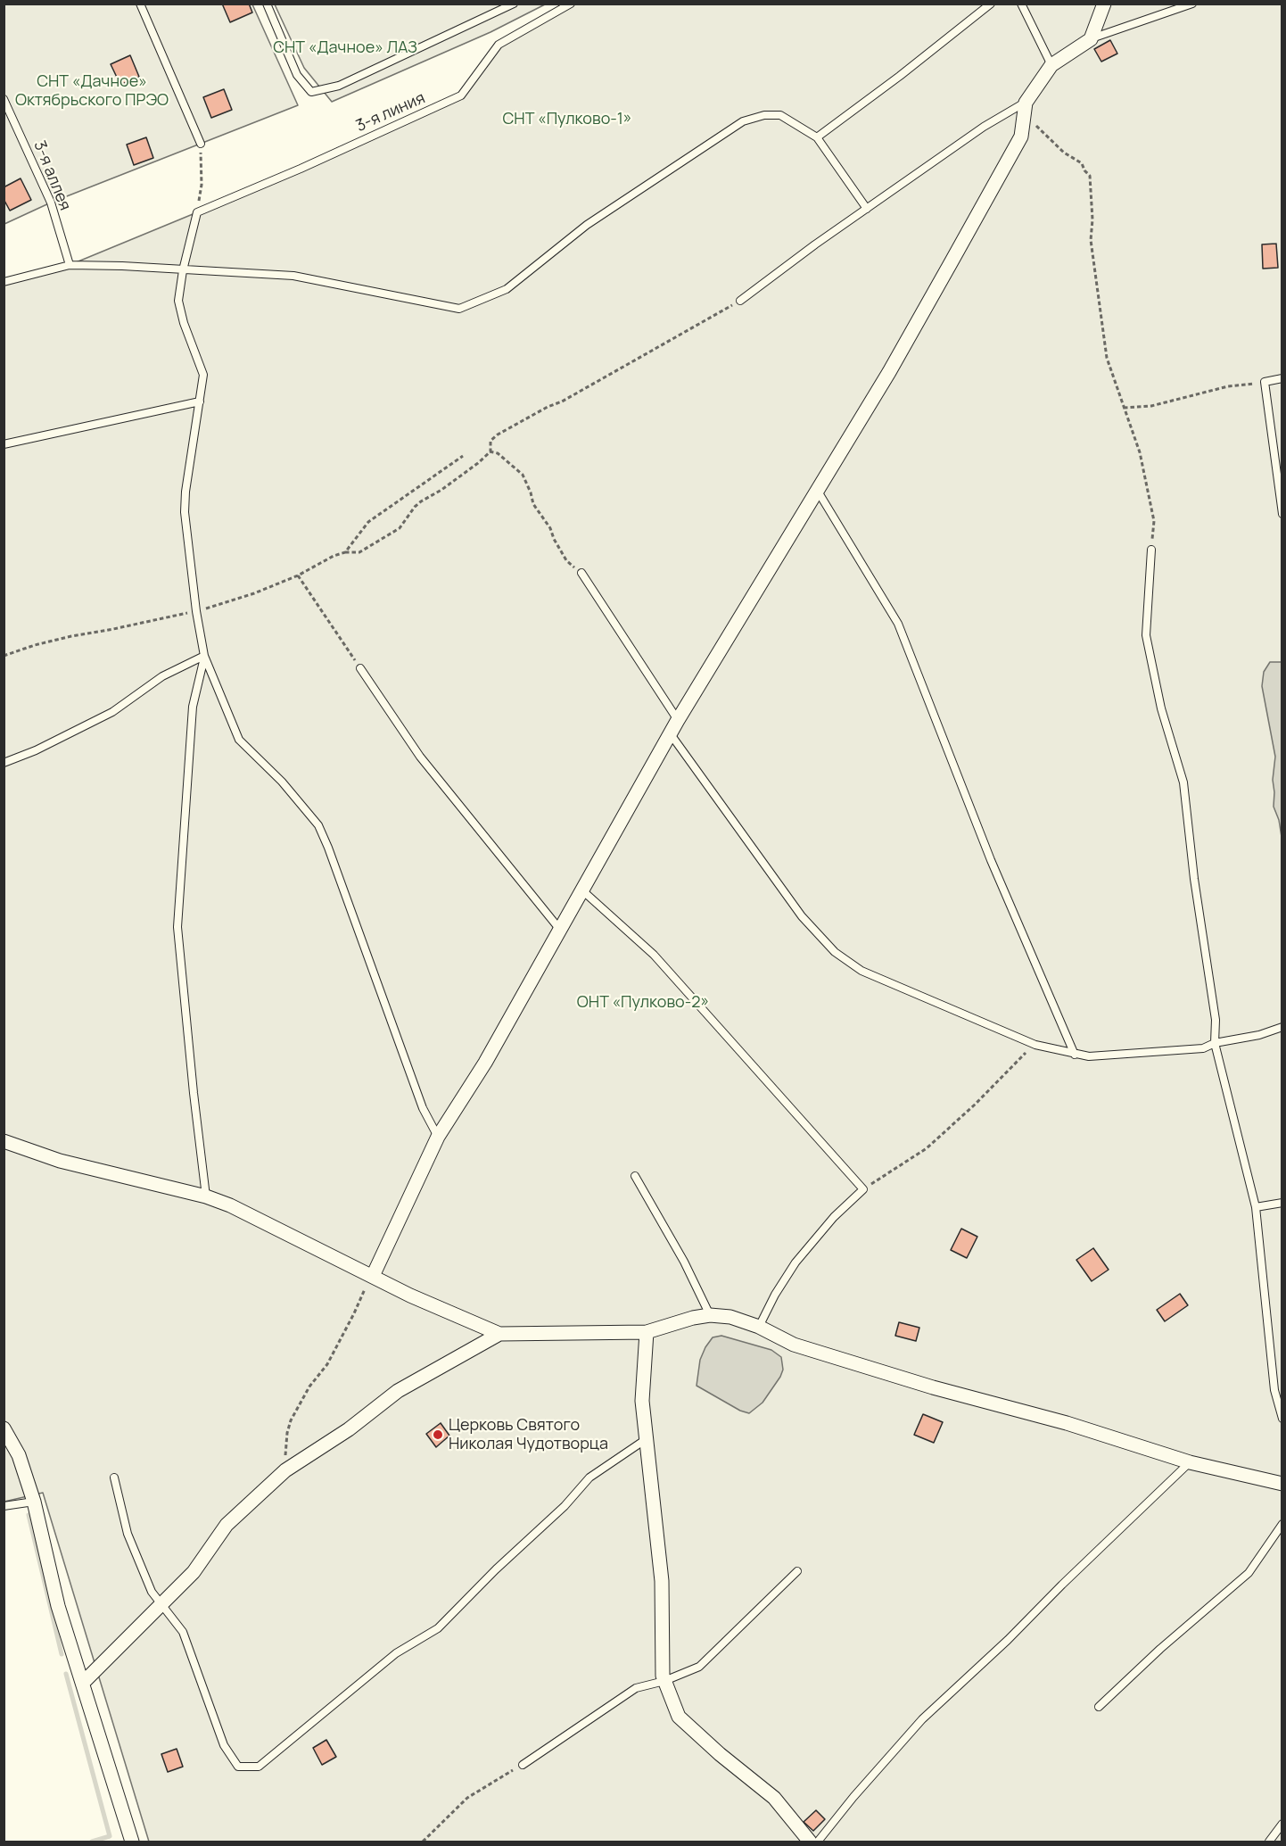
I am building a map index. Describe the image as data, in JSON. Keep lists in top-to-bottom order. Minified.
{"streets":{"lane":["3-я линия","3-я аллея"]},"parks":["СНТ «Дачное» ЛАЗ","СНТ «Дачное» Октябрьского ПРЭО","СНТ «Пулково-1»","ОНТ «Пулково-2»"],"places":["Церковь Святого Николая Чудотворца"]}
